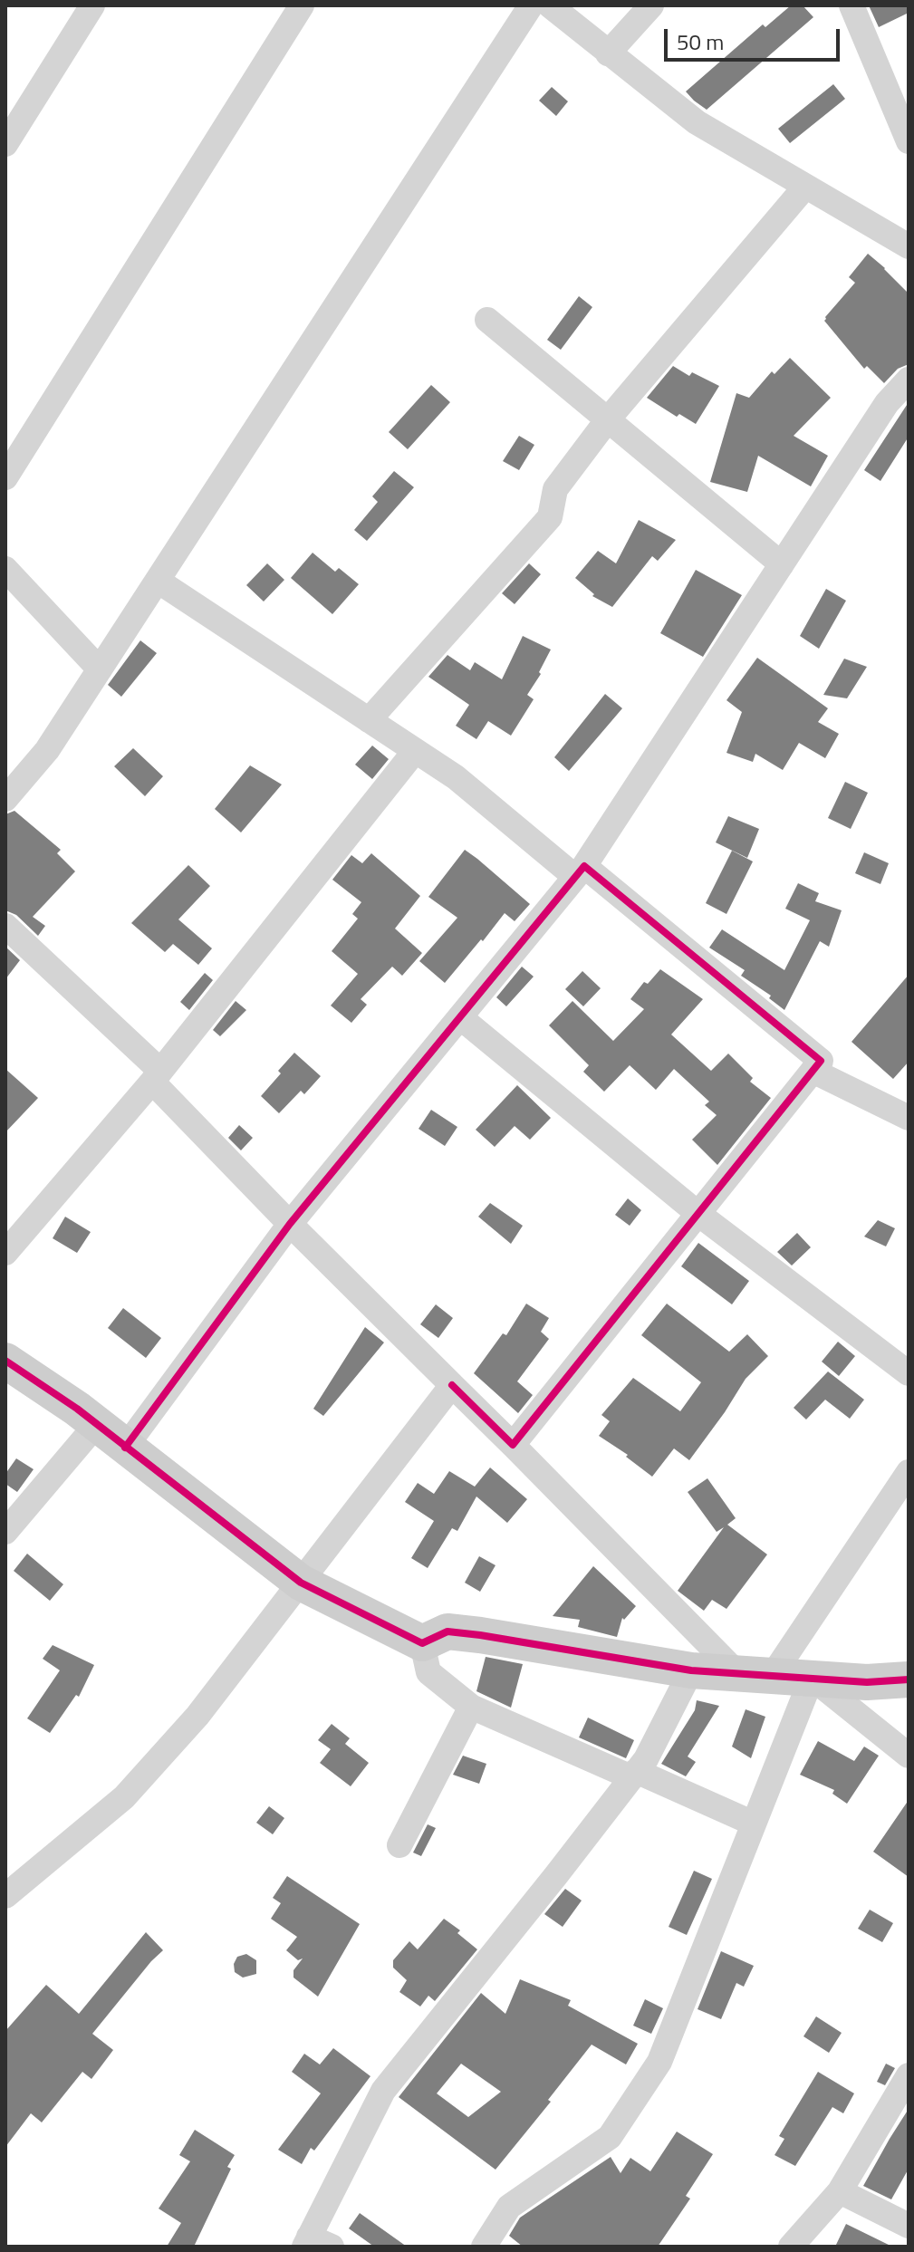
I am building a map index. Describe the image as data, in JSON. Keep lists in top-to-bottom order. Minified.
{"scale_bar":"50 m"}
